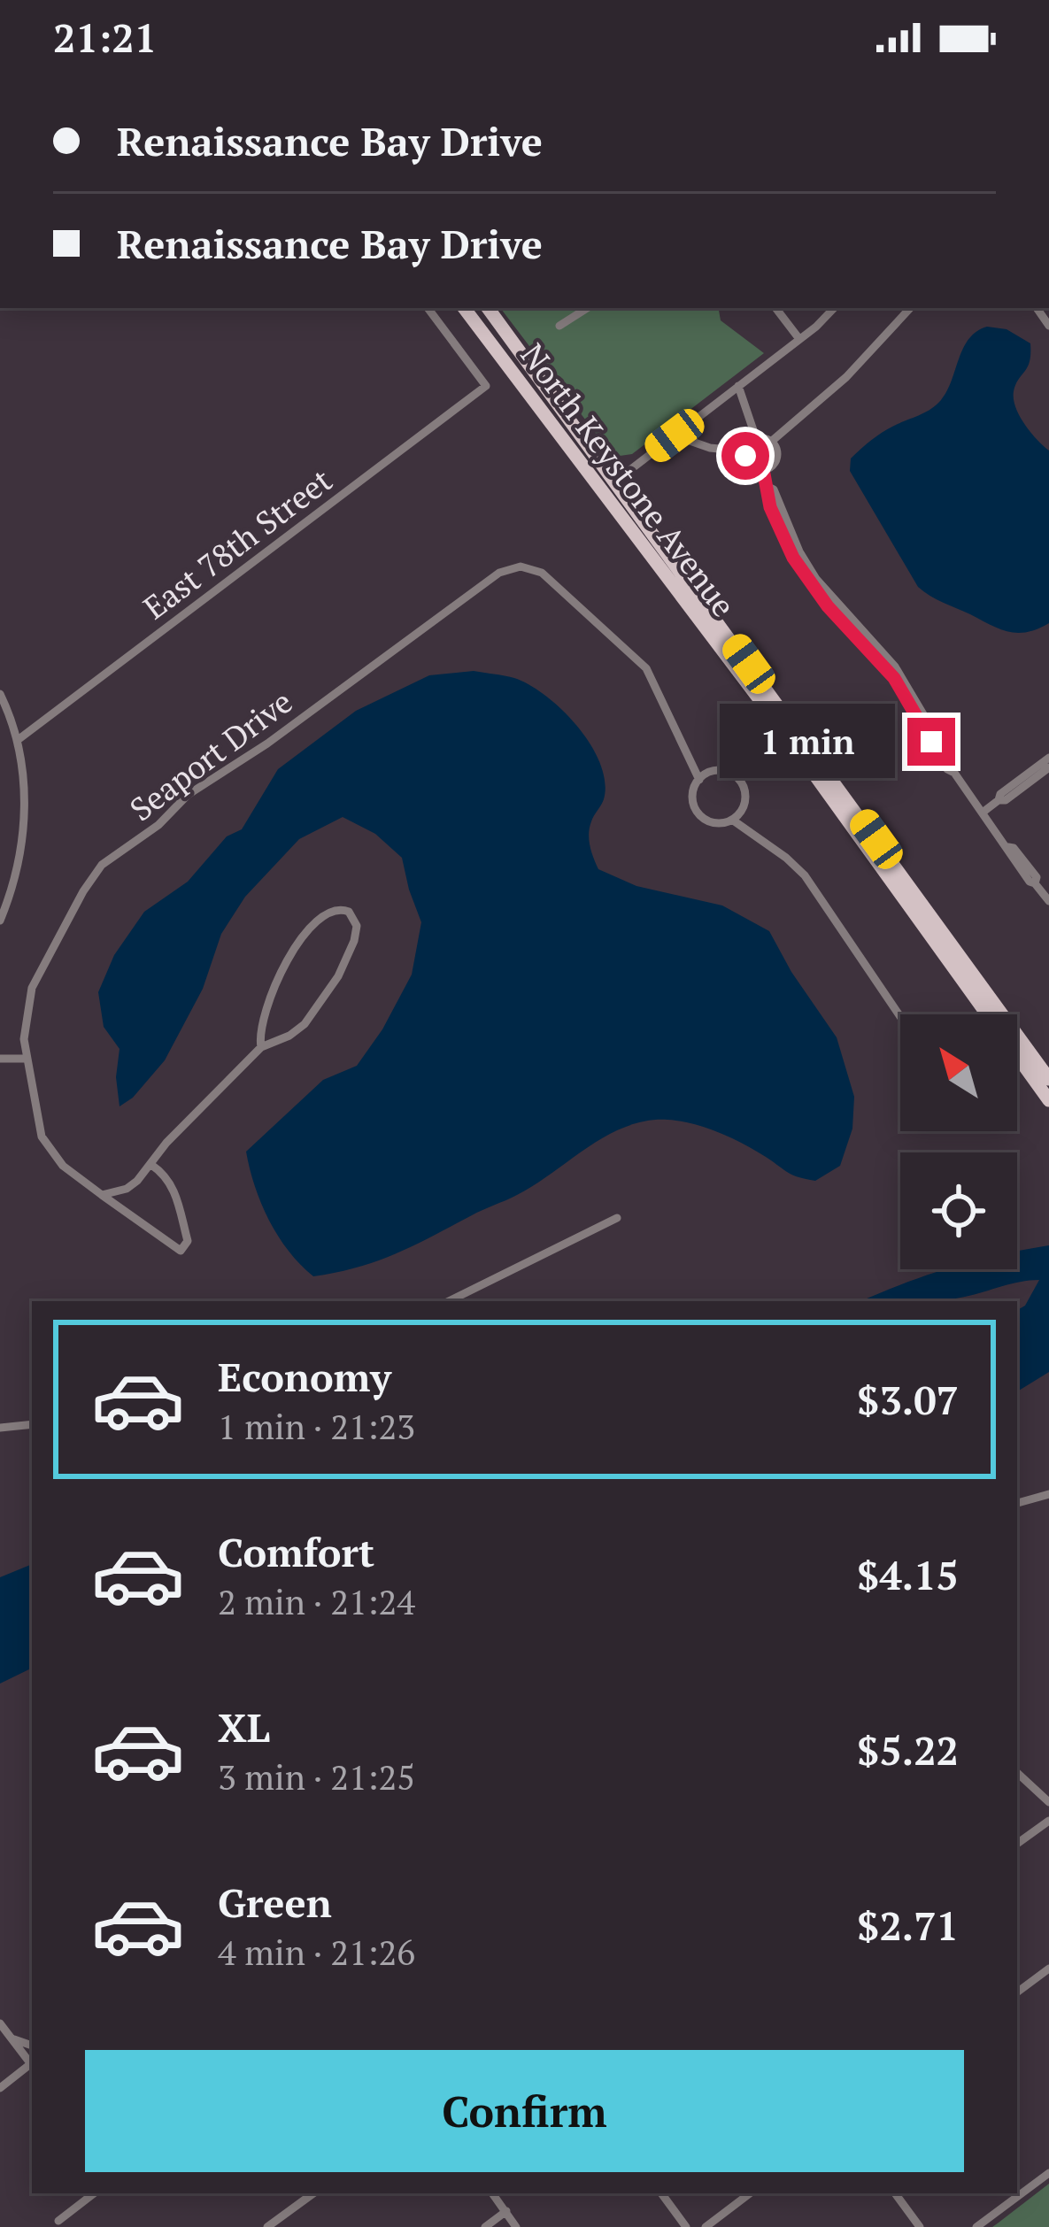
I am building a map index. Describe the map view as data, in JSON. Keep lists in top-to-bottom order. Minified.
{"streets":{"main road":["North Keystone Avenue"],"street":["East 78th Street","Seaport Drive"]},"crossings":[["North Keystone Avenue","East 78th Street"]],"north":"top left","page":{"status":"21:21","banner":["Renaissance Bay Drive","Renaissance Bay Drive"],"bubble":"1 min","list":[{"name":"Economy","note":"1 min · 21:23","value":"$3.07"},{"name":"Comfort","note":"2 min · 21:24","value":"$4.15"},{"name":"XL","note":"3 min · 21:25","value":"$5.22"},{"name":"Green","note":"4 min · 21:26","value":"$2.71"}],"buttons":"Confirm"}}
